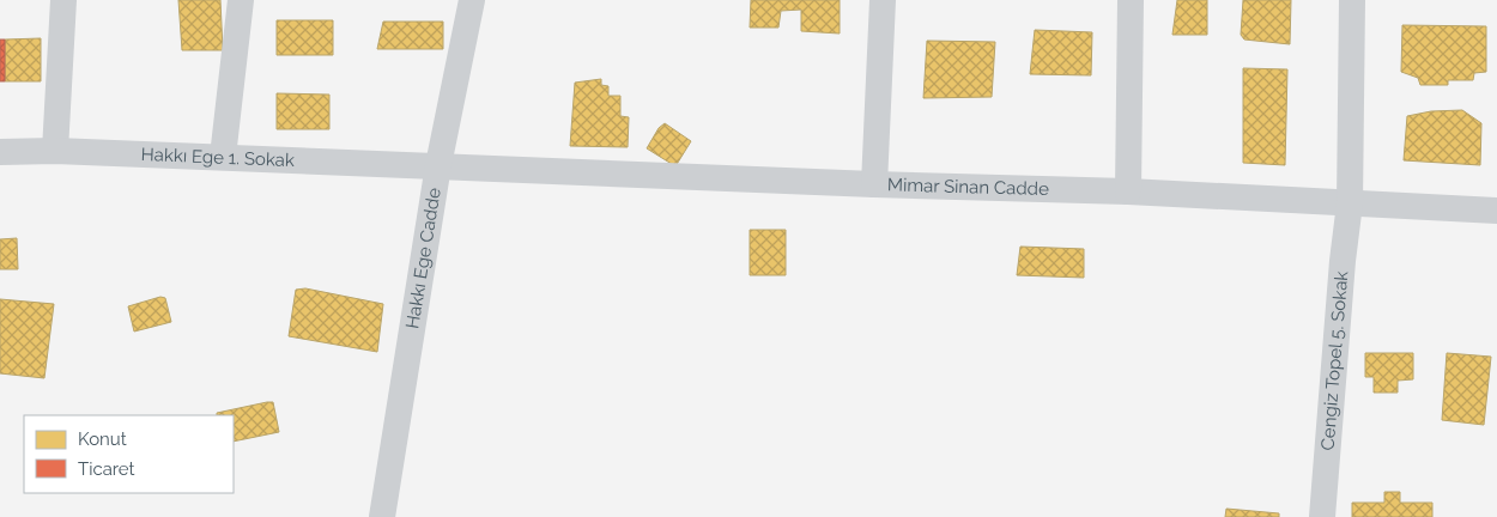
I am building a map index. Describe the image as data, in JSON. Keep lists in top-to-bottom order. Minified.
{"streets":{"street":["Hakkı Ege 1. Sokak","Mimar Sinan Cadde","Hakkı Ege Cadde","Cengiz Topel 5. Sokak"]},"crossings":[["Hakkı Ege 1. Sokak","Mimar Sinan Cadde"],["Hakkı Ege 1. Sokak","Hakkı Ege Cadde"],["Mimar Sinan Cadde","Hakkı Ege Cadde"],["Mimar Sinan Cadde","Cengiz Topel 5. Sokak"]],"legend":["Konut","Ticaret"]}
